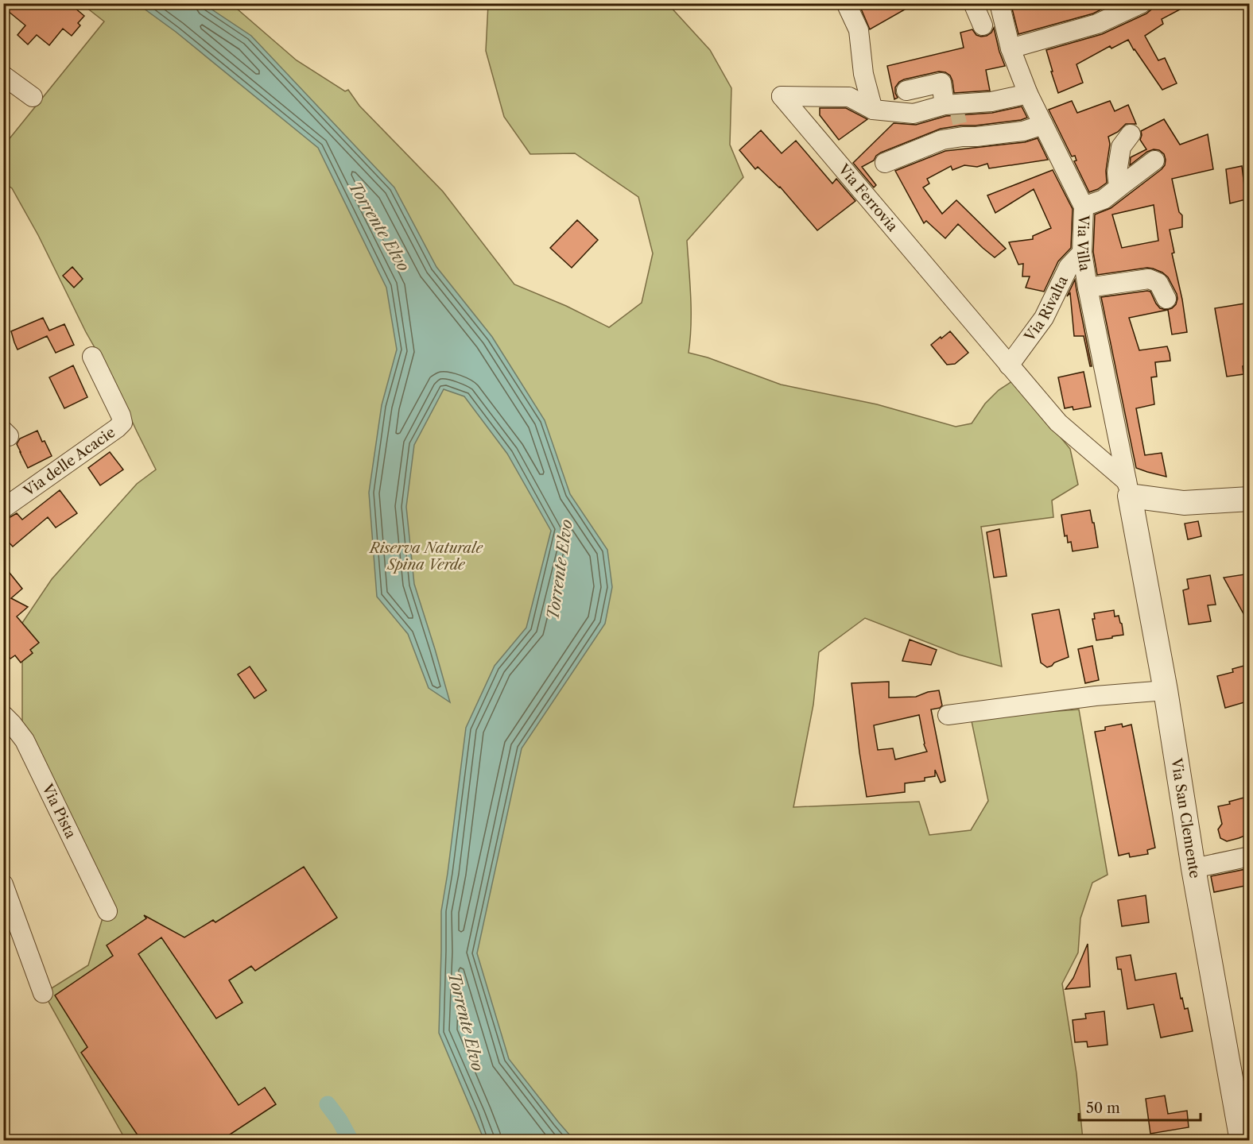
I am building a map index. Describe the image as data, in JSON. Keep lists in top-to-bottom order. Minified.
{"streets":{"street":["Via Ferrovia","Via Villa","Via Rivalta","Via delle Acacie","Via Pista","Via San Clemente"]},"crossings":[["Via Ferrovia","Via Villa"],["Via Ferrovia","Via Rivalta"],["Via Ferrovia","Via San Clemente"],["Via Villa","Via Rivalta"],["Via Villa","Via San Clemente"]],"water":["Torrente Elvo"],"parks":["Riserva Naturale Spina Verde"],"scale_bar":"50 m"}
